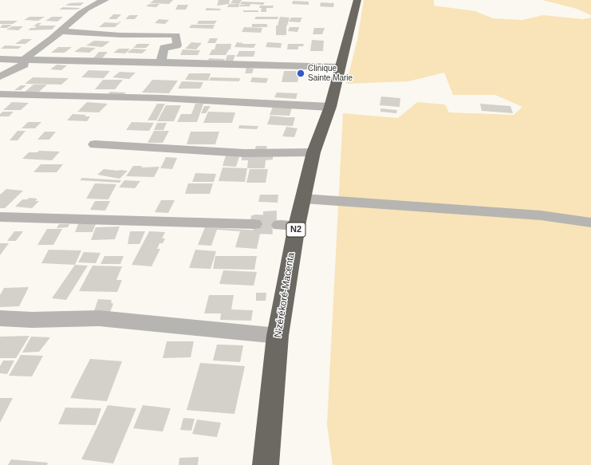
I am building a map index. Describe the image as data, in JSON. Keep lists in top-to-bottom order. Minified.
{"streets":{"highway":["N2","N'zérékoré-Macenta"]},"places":["Clinique Sainte Marie"]}
